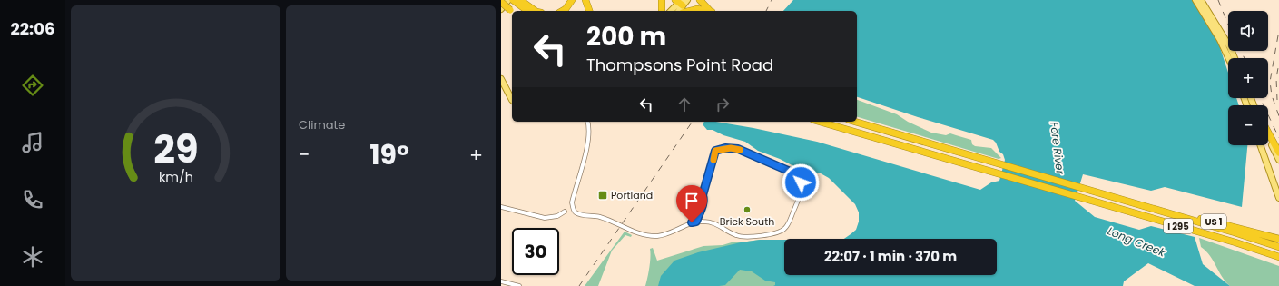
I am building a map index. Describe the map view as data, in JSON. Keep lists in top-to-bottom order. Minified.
{"streets":{"highway":["US 1","I 295"]},"crossings":[["US 1","I 295"]],"water":["Fore River","Long Creek"],"places":{"transit":["Portland"],"other":["Brick South"]},"page":{"tabs":"22:06","tile":"Climate","map_buttons":["+","−"],"turn":["200 m","Thompsons Point Road"],"heat":["−","19°","+"],"limit":"30","trip":"22:07 · 1 min · 370 m","gauge":["29","km/h"]}}
